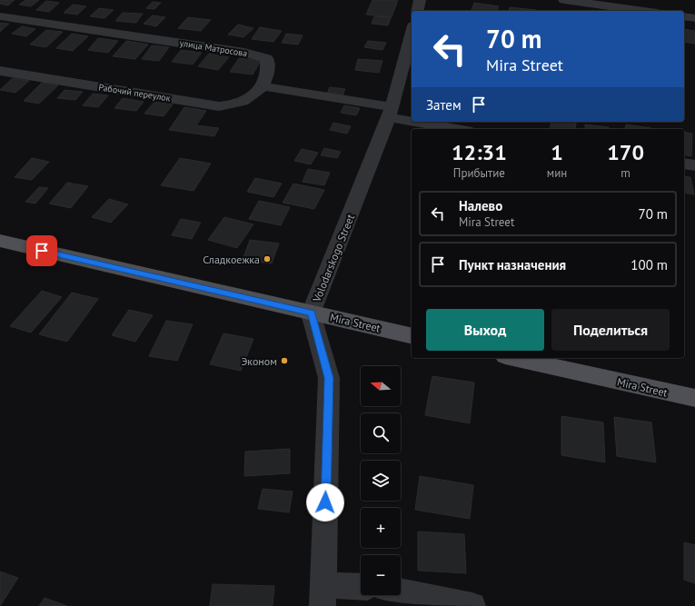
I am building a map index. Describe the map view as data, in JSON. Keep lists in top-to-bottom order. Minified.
{"streets":{"main road":["Mira Street"],"street":["улица Матросова","Рабочий переулок","Volodarskogo Street"]},"crossings":[["улица Матросова","Рабочий переулок"],["Volodarskogo Street","Mira Street"]],"places":["Сладкоежка","Эконом"],"north":"left","page":{"turn":["70 m","Mira Street"],"then":"Затем","eta":["12:31","Прибытие","1","мин","170","m"],"list":[{"name":"Налево","note":"Mira Street","value":"70 m"},{"name":"Пункт назначения","value":"100 m"}],"buttons":["Выход","Поделиться"],"map_buttons":["+","−"]}}
